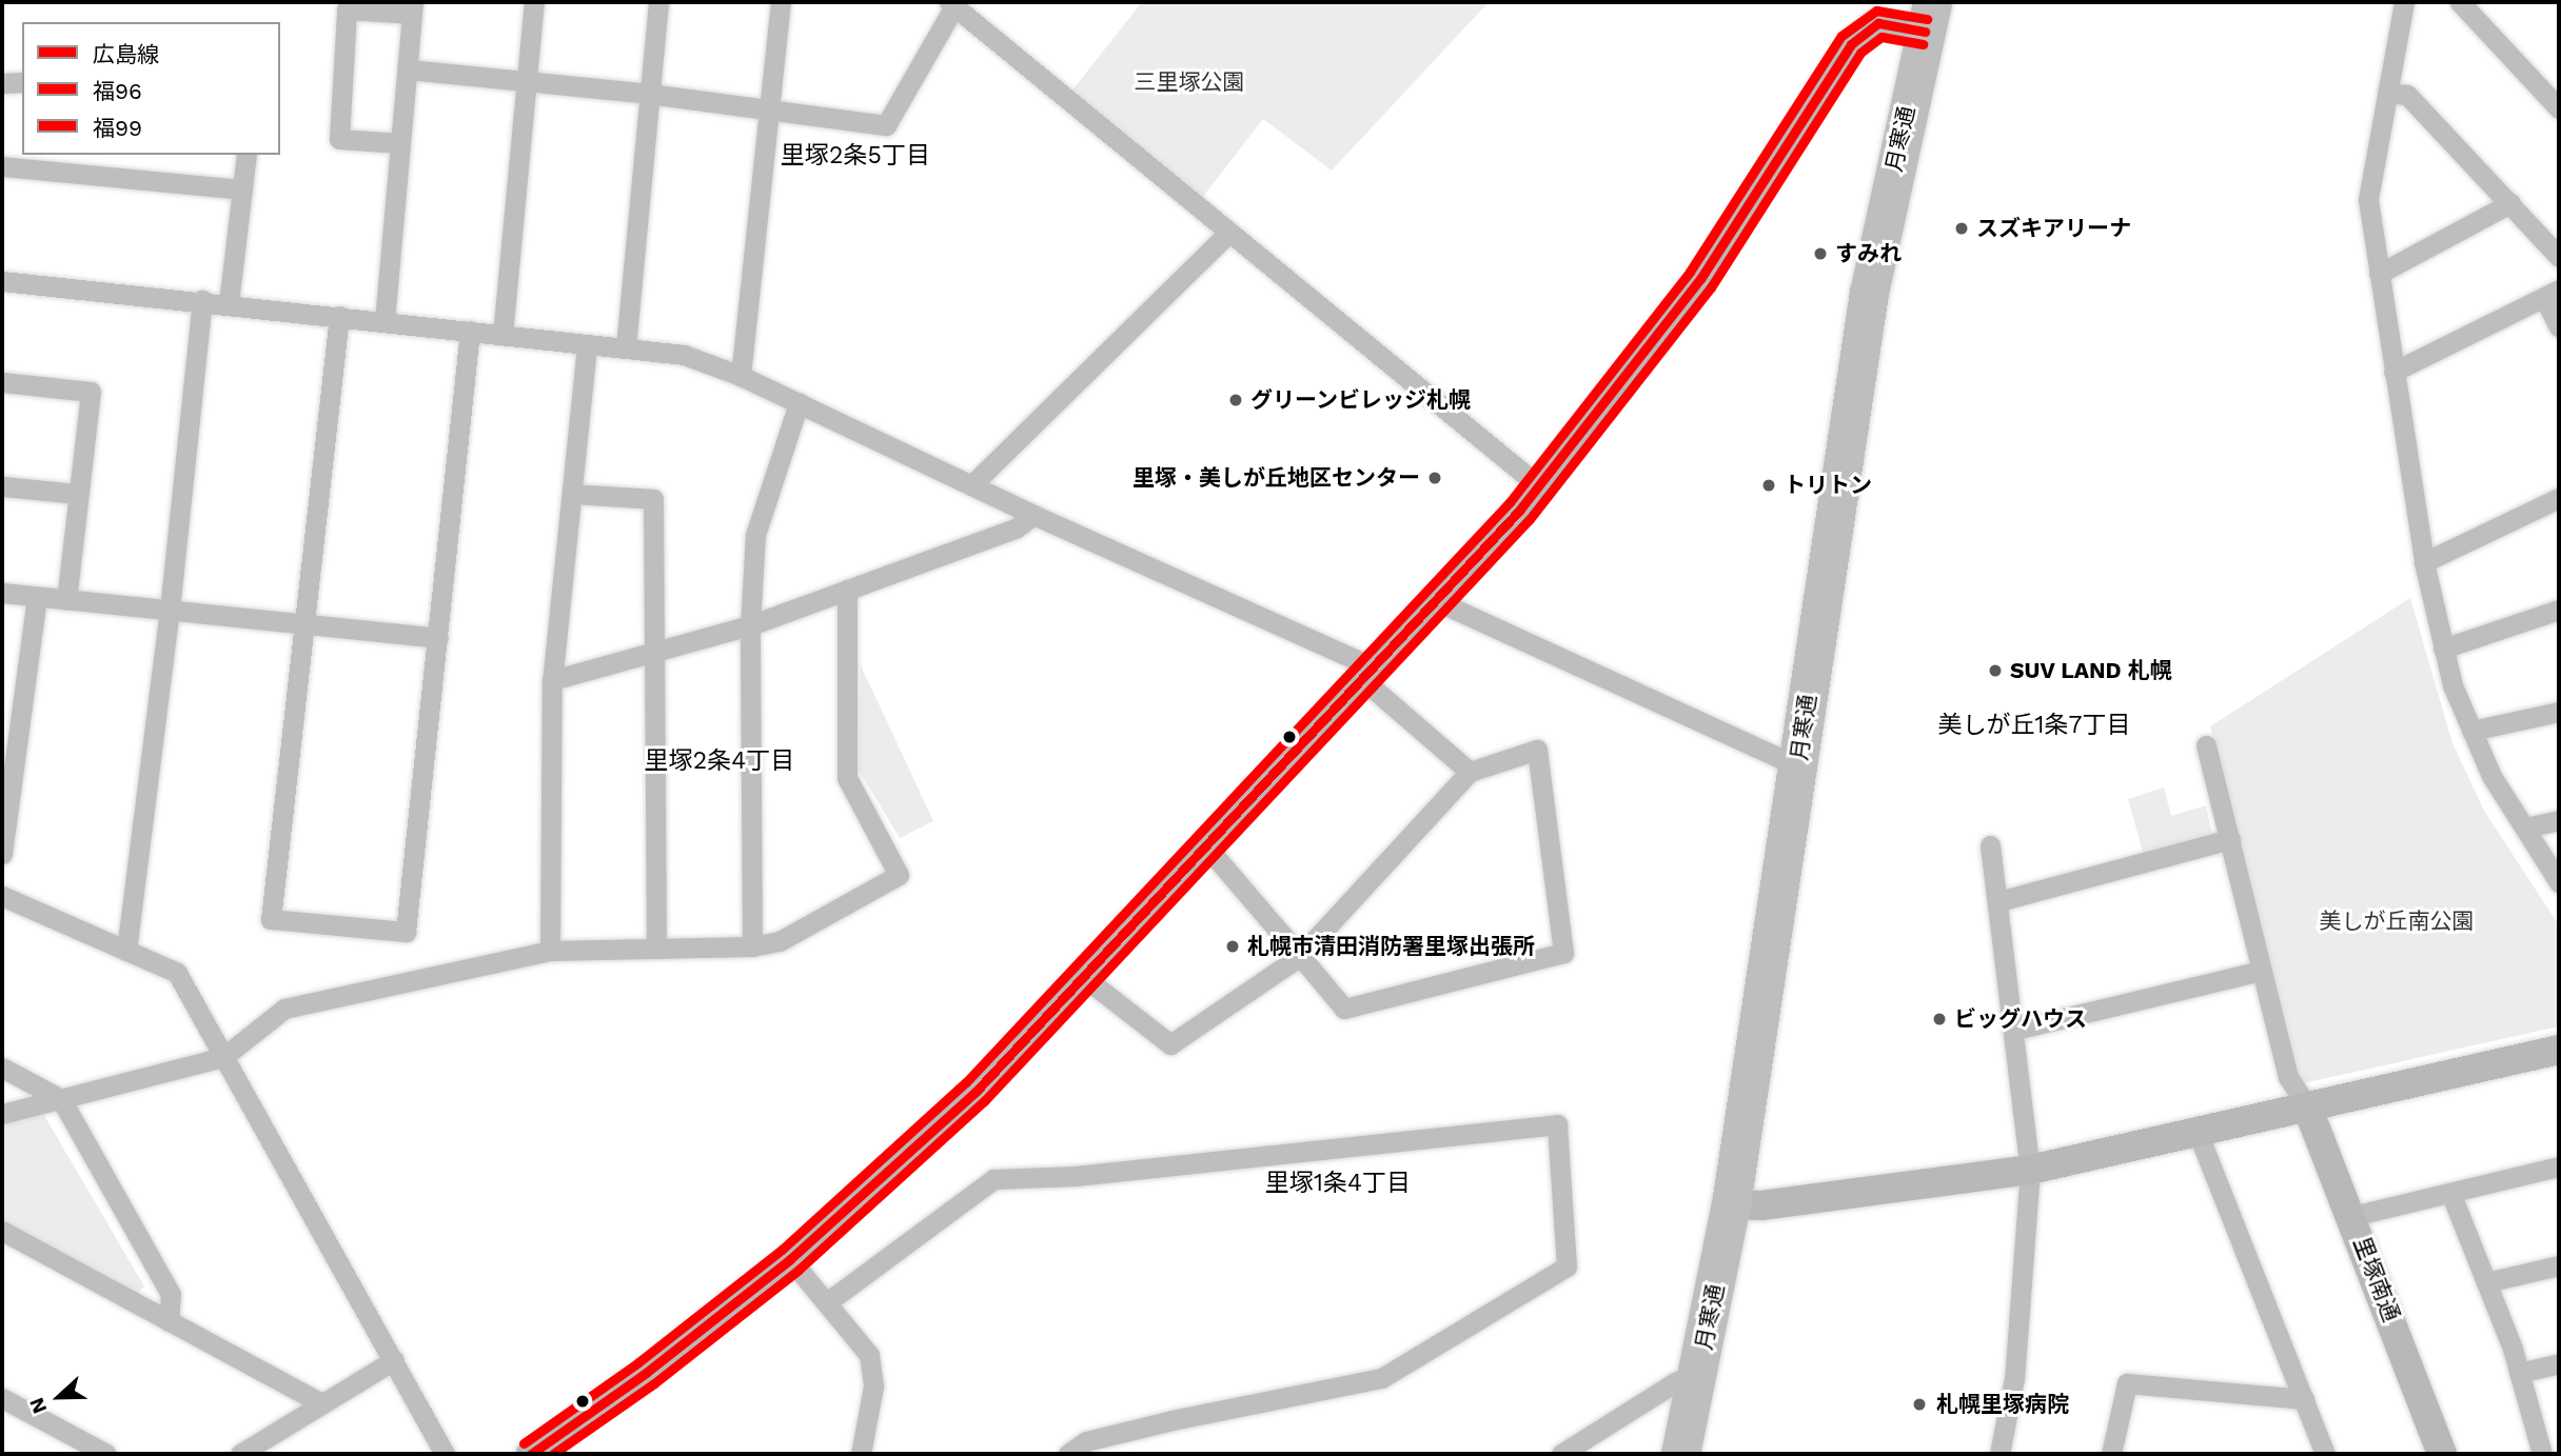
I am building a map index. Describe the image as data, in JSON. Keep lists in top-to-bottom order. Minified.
{"streets":{"highway":["月寒通"],"street":["里塚南通"]},"districts":["里塚2条5丁目","美しが丘1条7丁目","里塚2条4丁目","里塚1条4丁目"],"parks":["三里塚公園","美しが丘南公園"],"places":["スズキアリーナ","すみれ","グリーンビレッジ札幌","里塚・美しが丘地区センター","トリトン","SUV LAND 札幌","札幌市清田消防署里塚出張所","ビッグハウス","札幌里塚病院"],"lines":["transit line 福99","transit line 広島線","transit line 福96"],"legend":["広島線","福96","福99"],"north":"left"}
